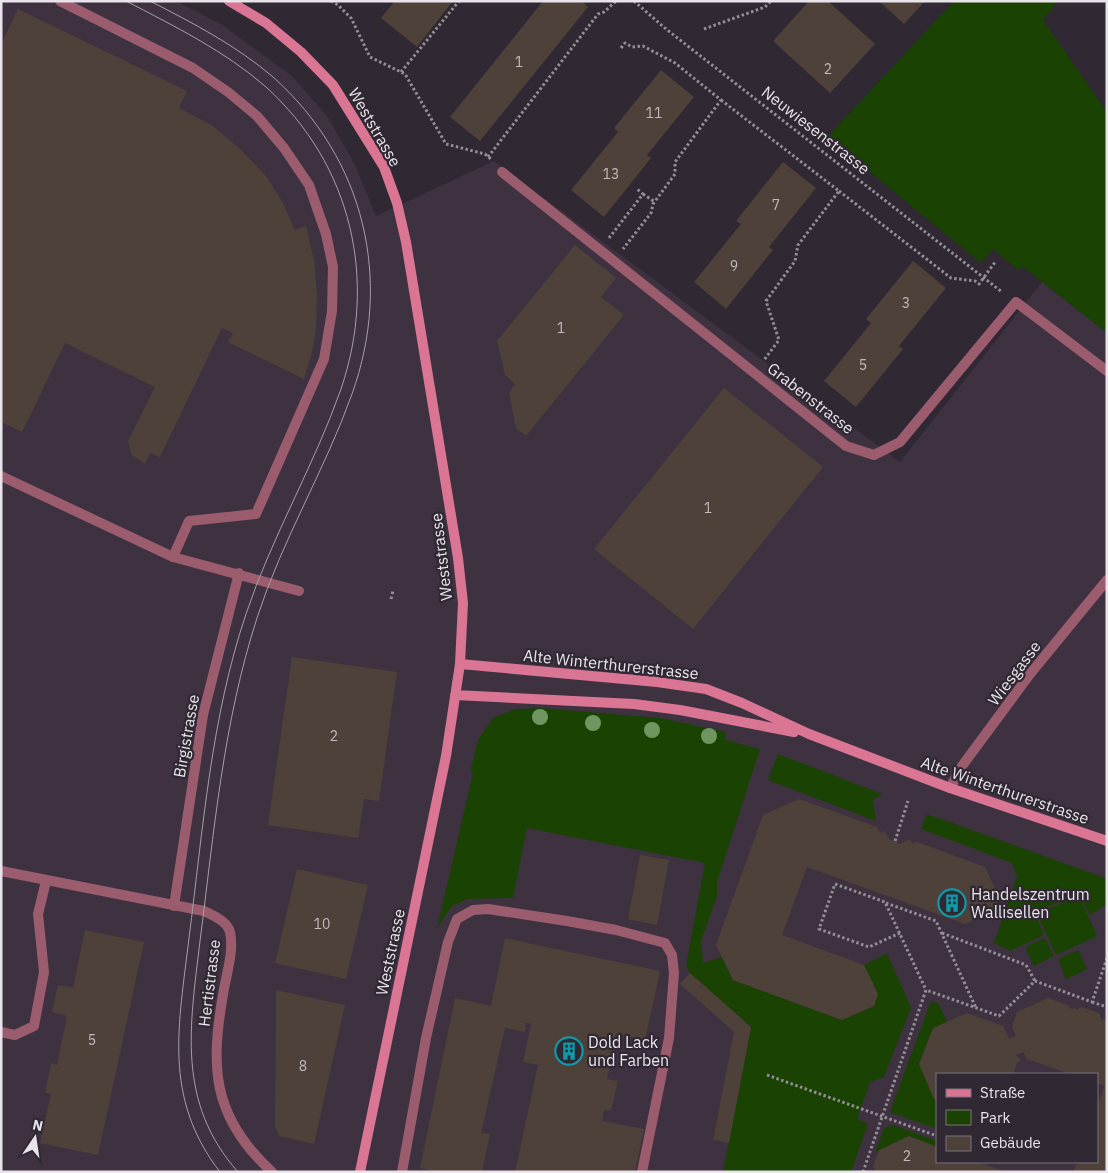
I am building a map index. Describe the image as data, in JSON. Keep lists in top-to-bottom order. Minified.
{"streets":{"main road":["Weststrasse","Alte Winterthurerstrasse"],"street":["Grabenstrasse","Wiesgasse","Birgistrasse","Hertistrasse"],"path":["Neuwiesenstrasse"]},"crossings":[["Weststrasse","Alte Winterthurerstrasse"],["Neuwiesenstrasse","Grabenstrasse"],["Alte Winterthurerstrasse","Wiesgasse"],["Birgistrasse","Hertistrasse"]],"places":{"building":["Handelszentrum Wallisellen","Dold Lack und Farben"]},"house_numbers":["1","2","11","13","7","9","3","1","5","1","2","10","5","8","2"],"legend":["Straße","Park","Gebäude"],"north":"top"}
